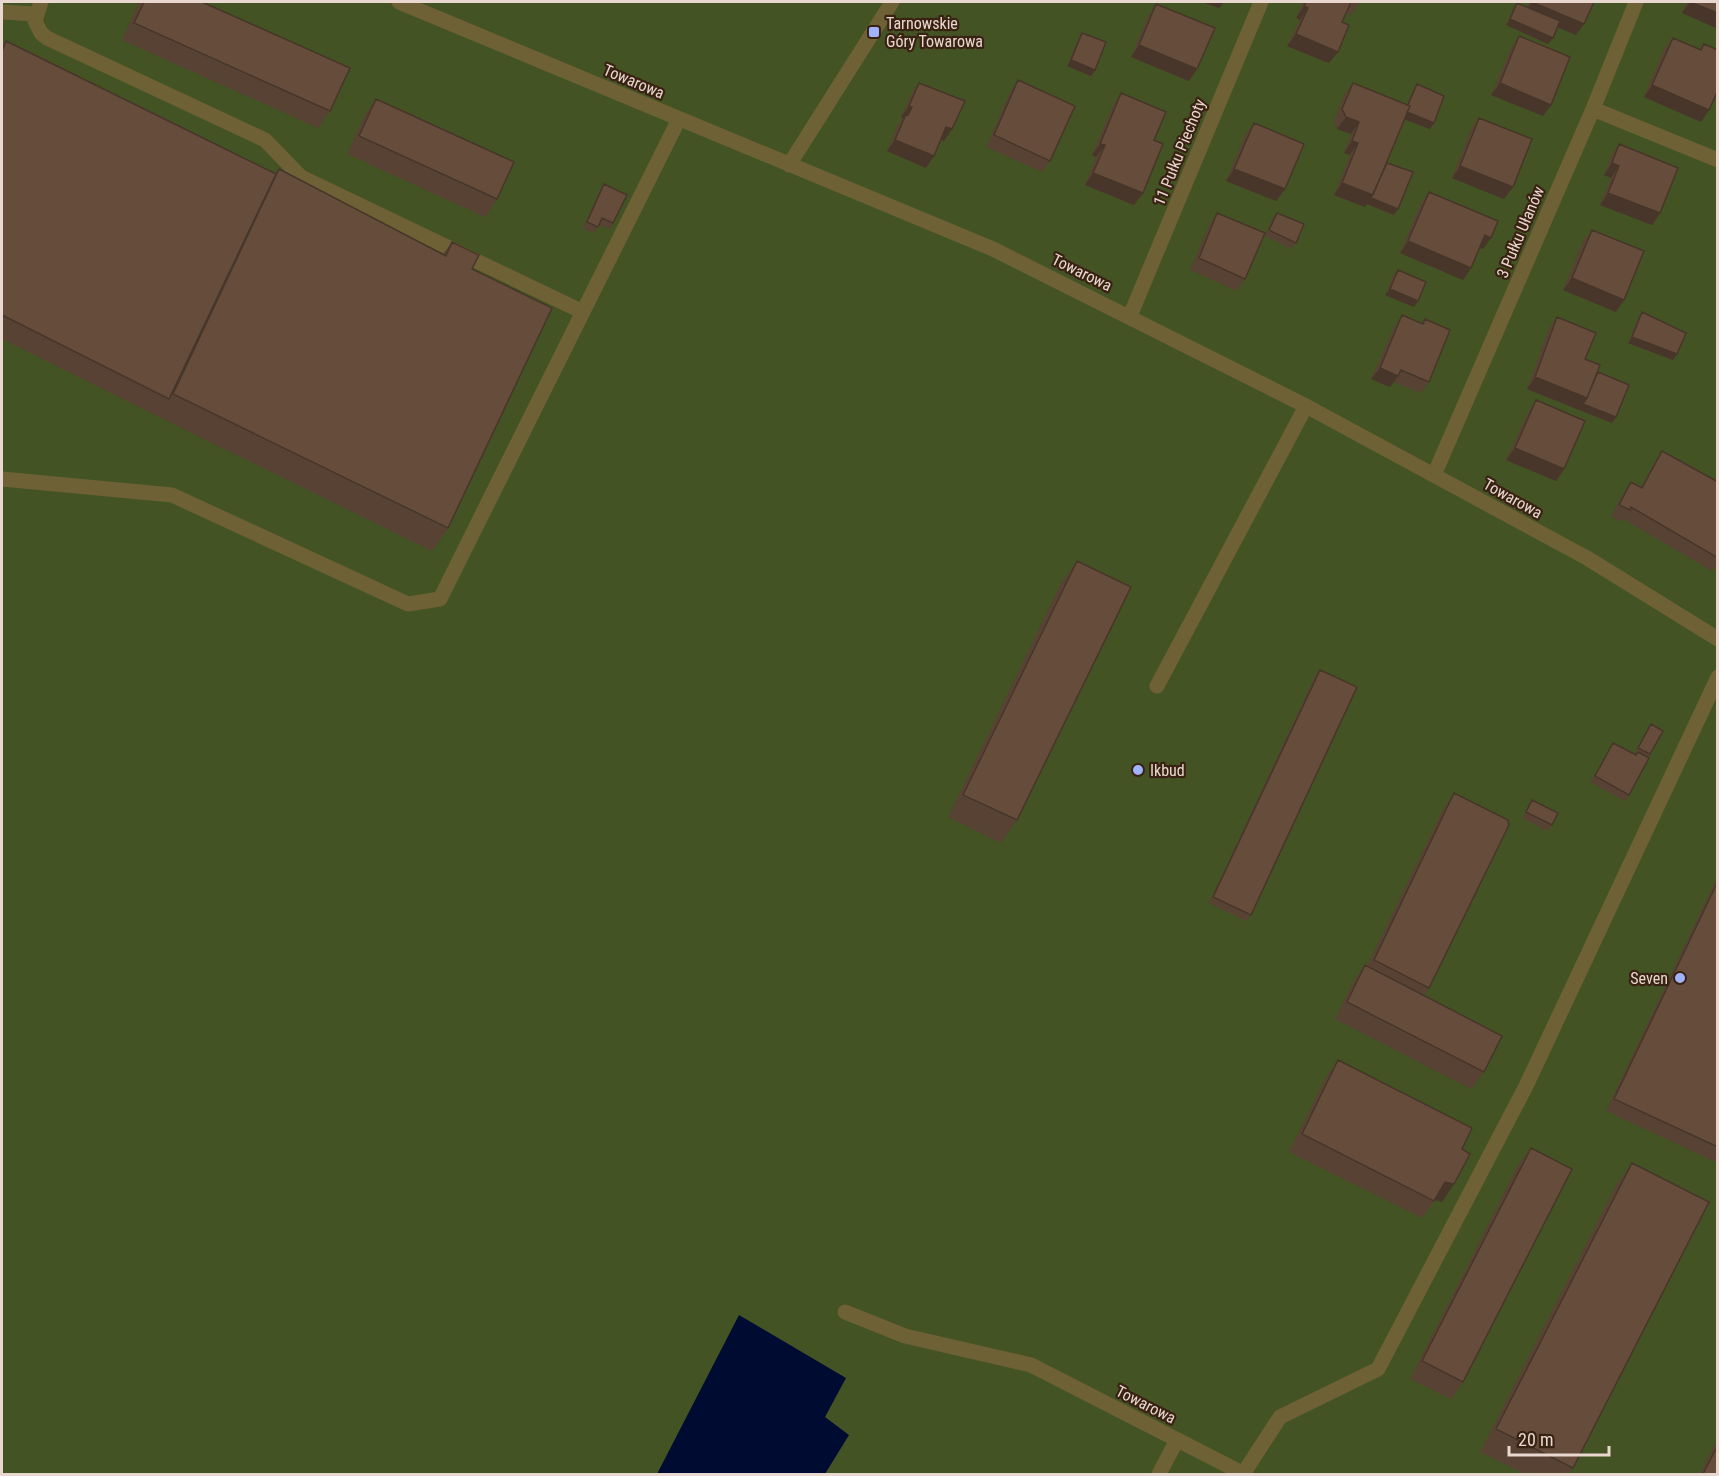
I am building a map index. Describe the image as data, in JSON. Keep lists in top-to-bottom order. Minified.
{"streets":{"street":["Towarowa","11 Pułku Piechoty","3 Pułku Ułanów"]},"crossings":[["Towarowa","11 Pułku Piechoty"],["Towarowa","3 Pułku Ułanów"]],"places":{"transit":["Tarnowskie Góry Towarowa"],"other":["Ikbud","Seven"]},"scale_bar":"20 m"}
